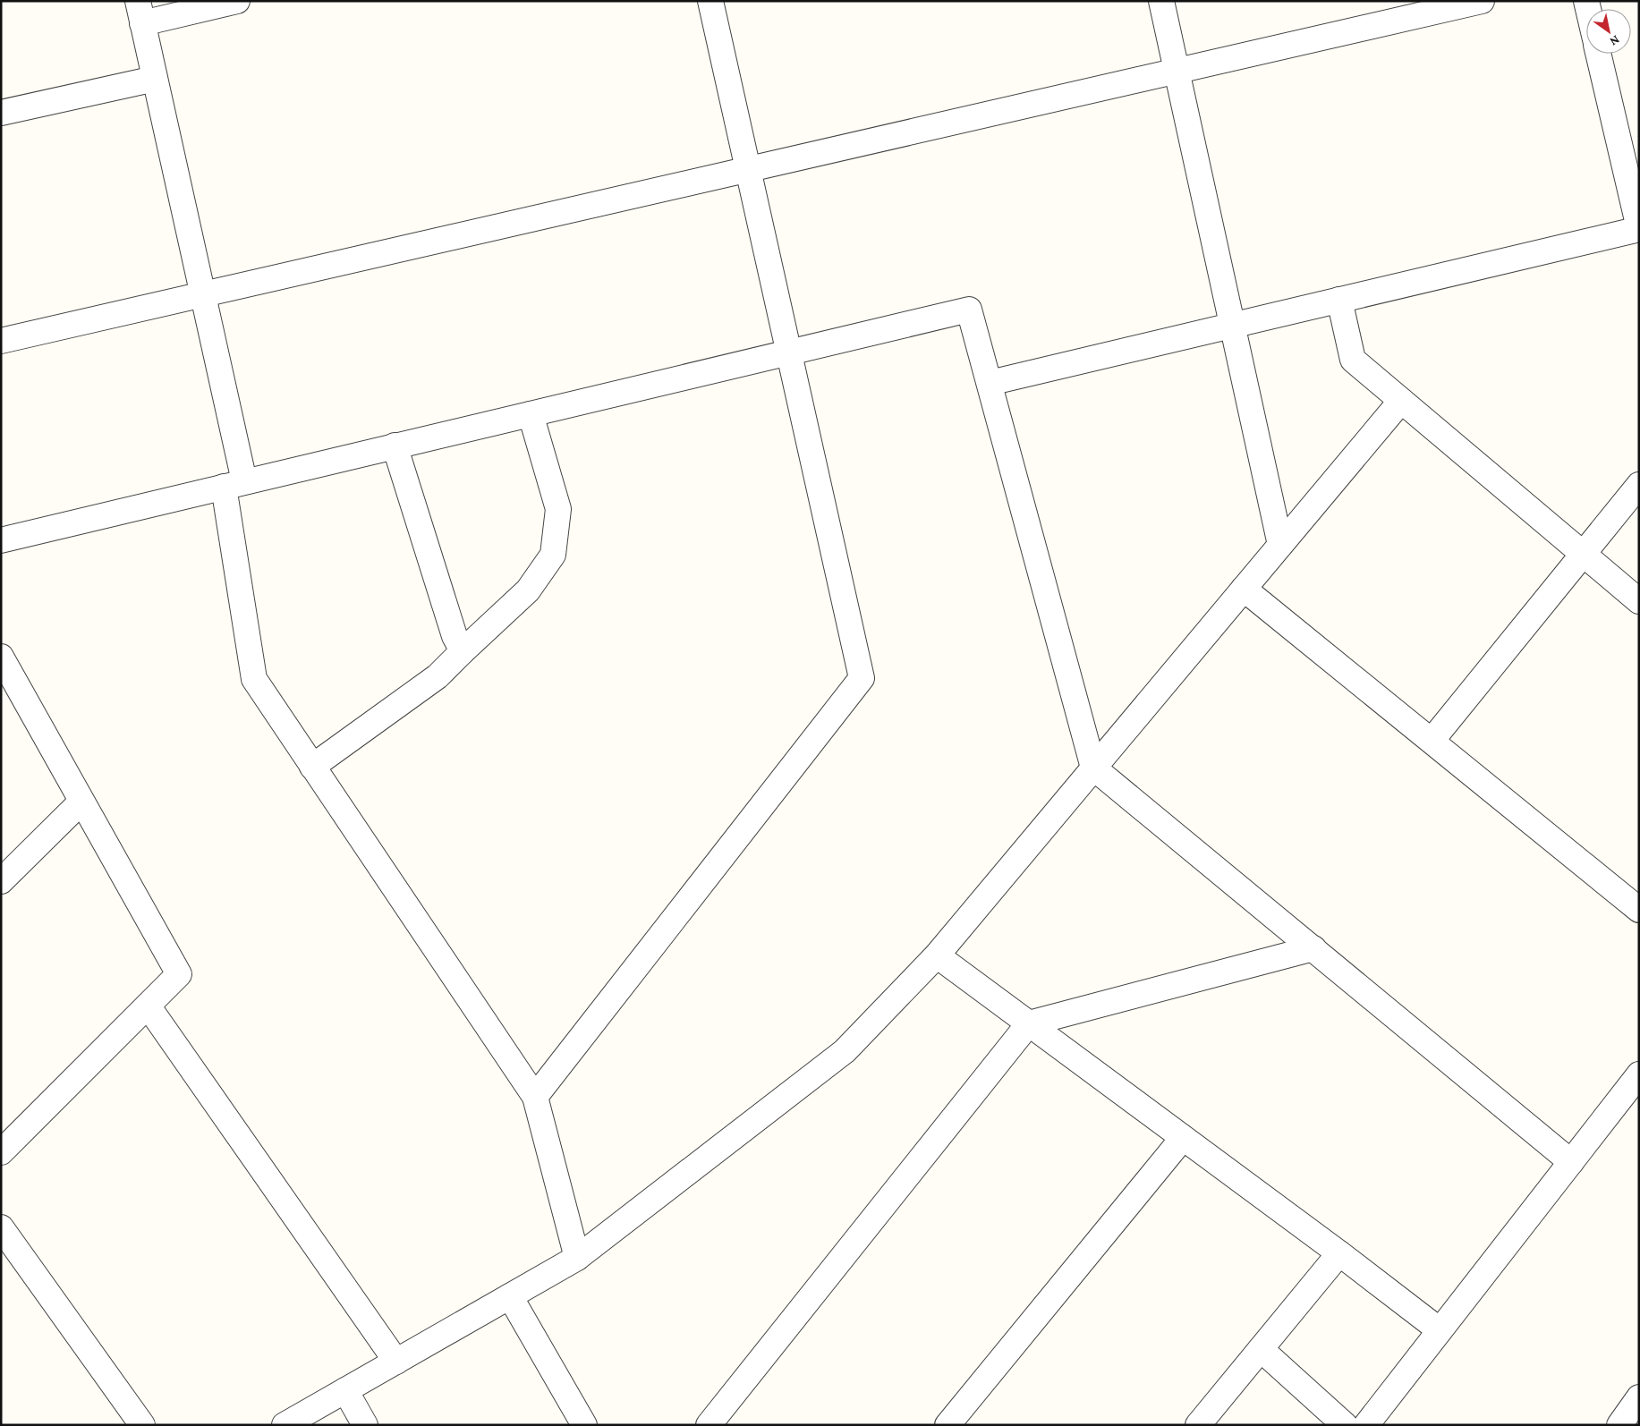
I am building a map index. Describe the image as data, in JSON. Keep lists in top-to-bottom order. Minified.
{"north":"bottom right"}
